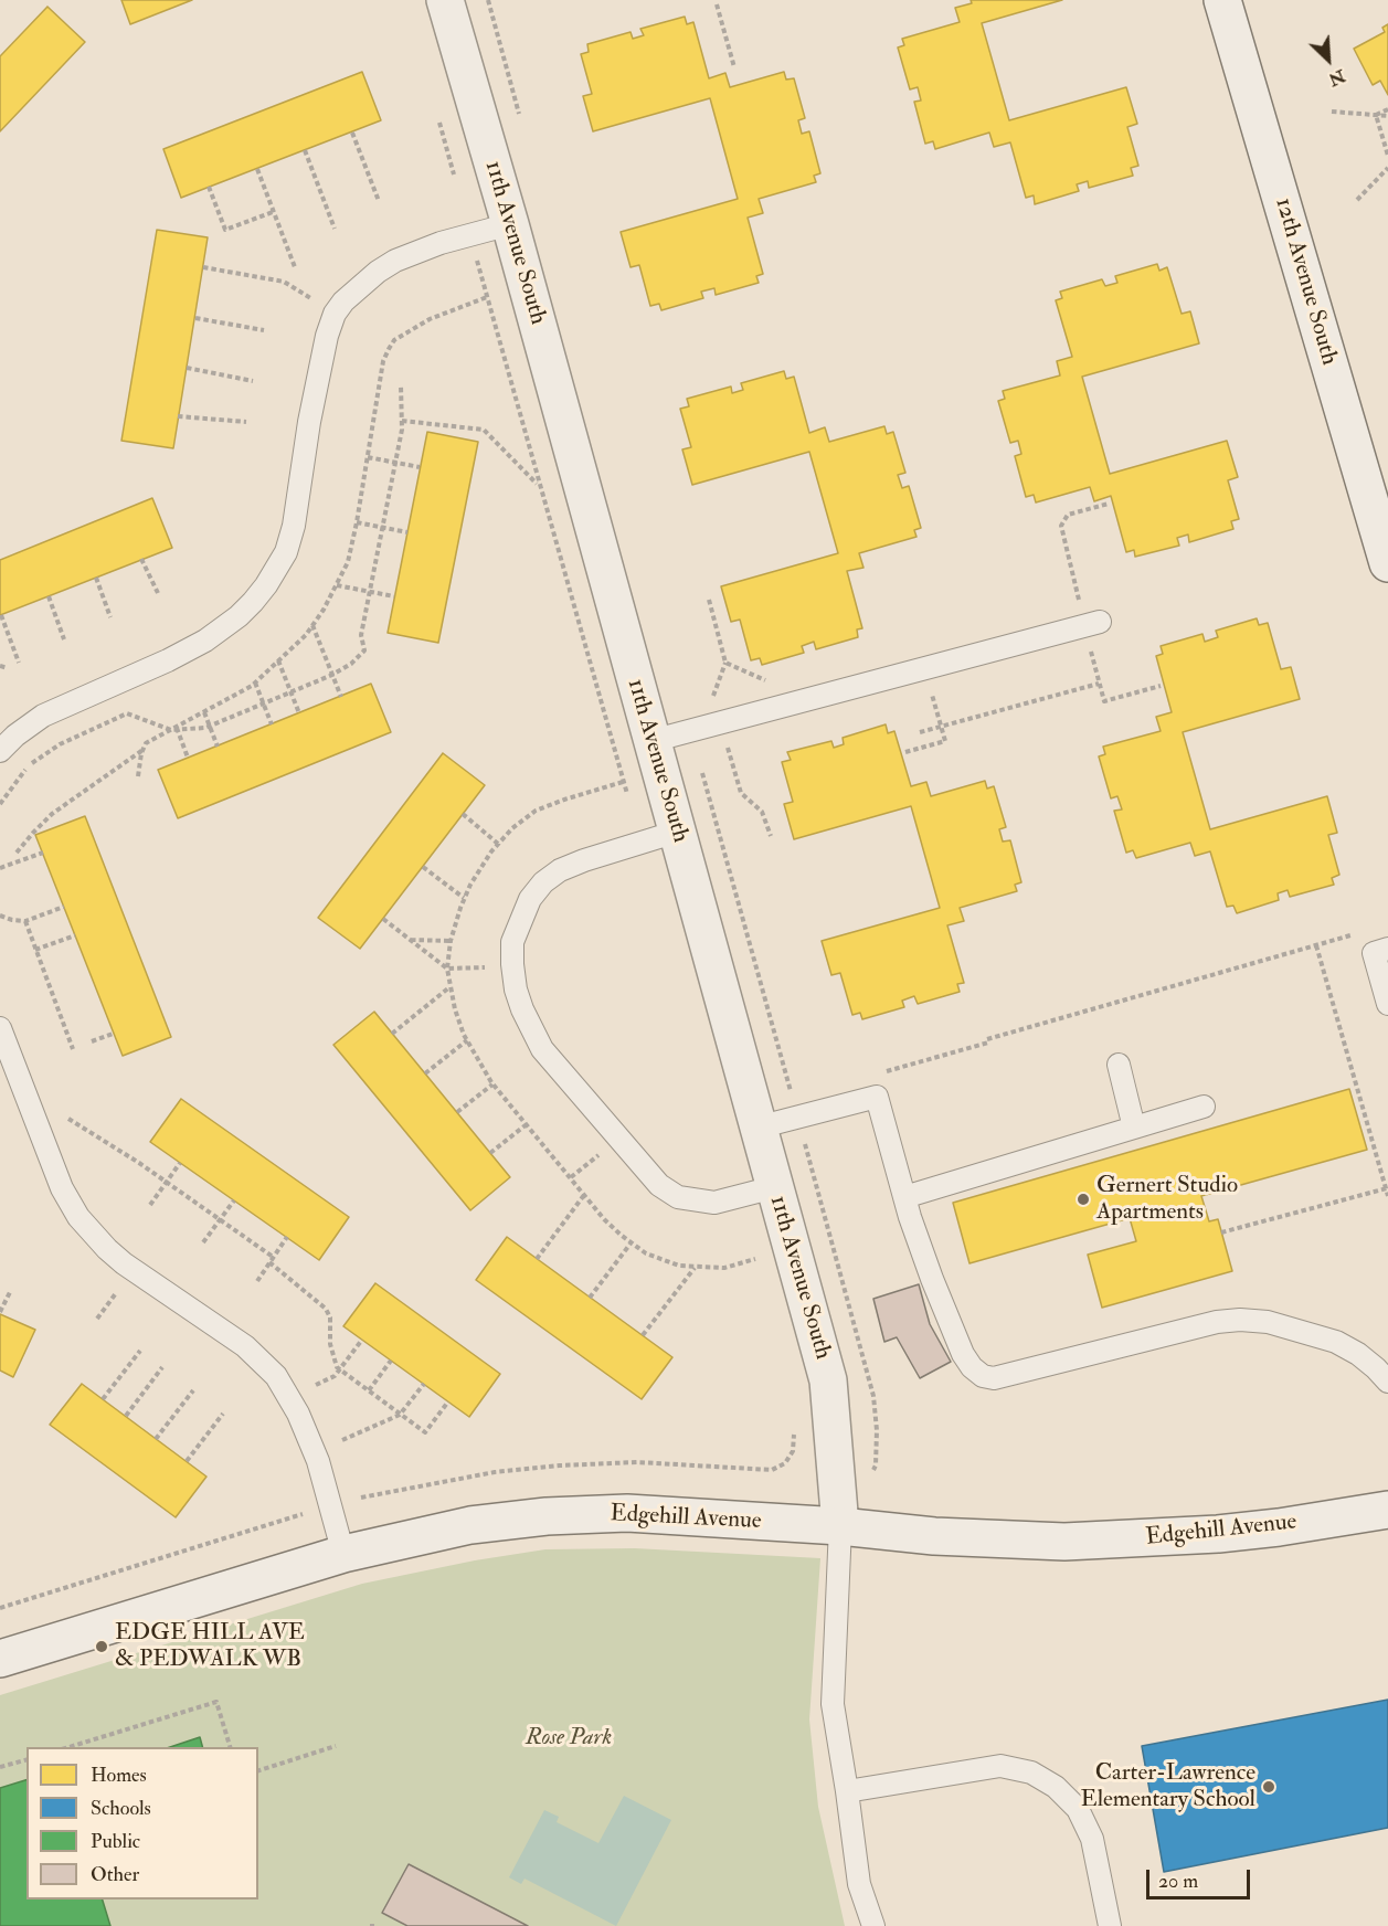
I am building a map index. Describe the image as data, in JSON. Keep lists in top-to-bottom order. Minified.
{"streets":{"street":["11th Avenue South","12th Avenue South","Edgehill Avenue"]},"crossings":[["11th Avenue South","Edgehill Avenue"]],"parks":["Rose Park"],"places":["Gernert Studio Apartments","EDGE HILL AVE & PEDWALK WB","Carter-Lawrence Elementary School"],"legend":["Homes","Schools","Public","Other"],"scale_bar":"20 m","north":"bottom right"}
